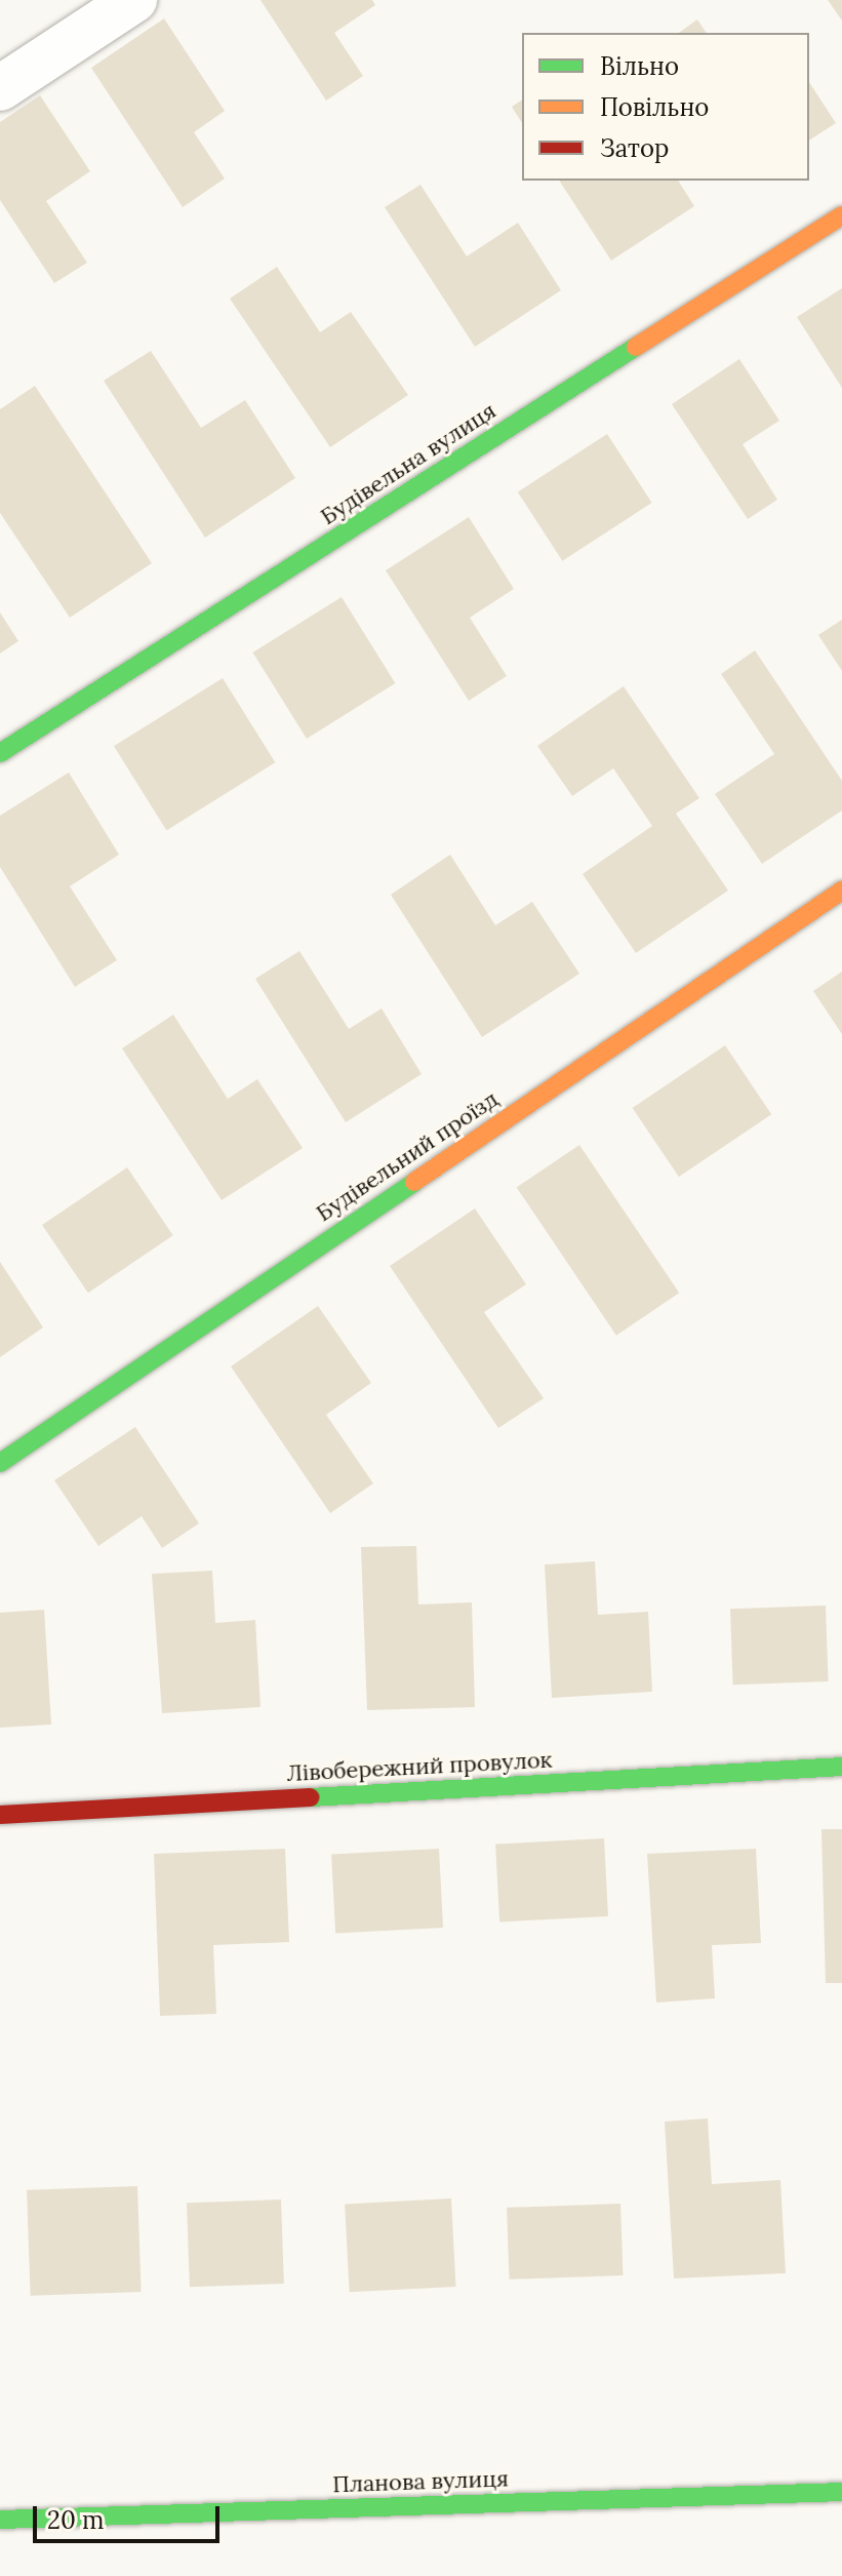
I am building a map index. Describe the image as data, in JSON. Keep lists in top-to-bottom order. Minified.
{"streets":{"street":["Будівельна вулиця","Будівельний проїзд","Лівобережний провулок","Планова вулиця"]},"legend":["Вільно","Повільно","Затор"],"scale_bar":"20 m"}
